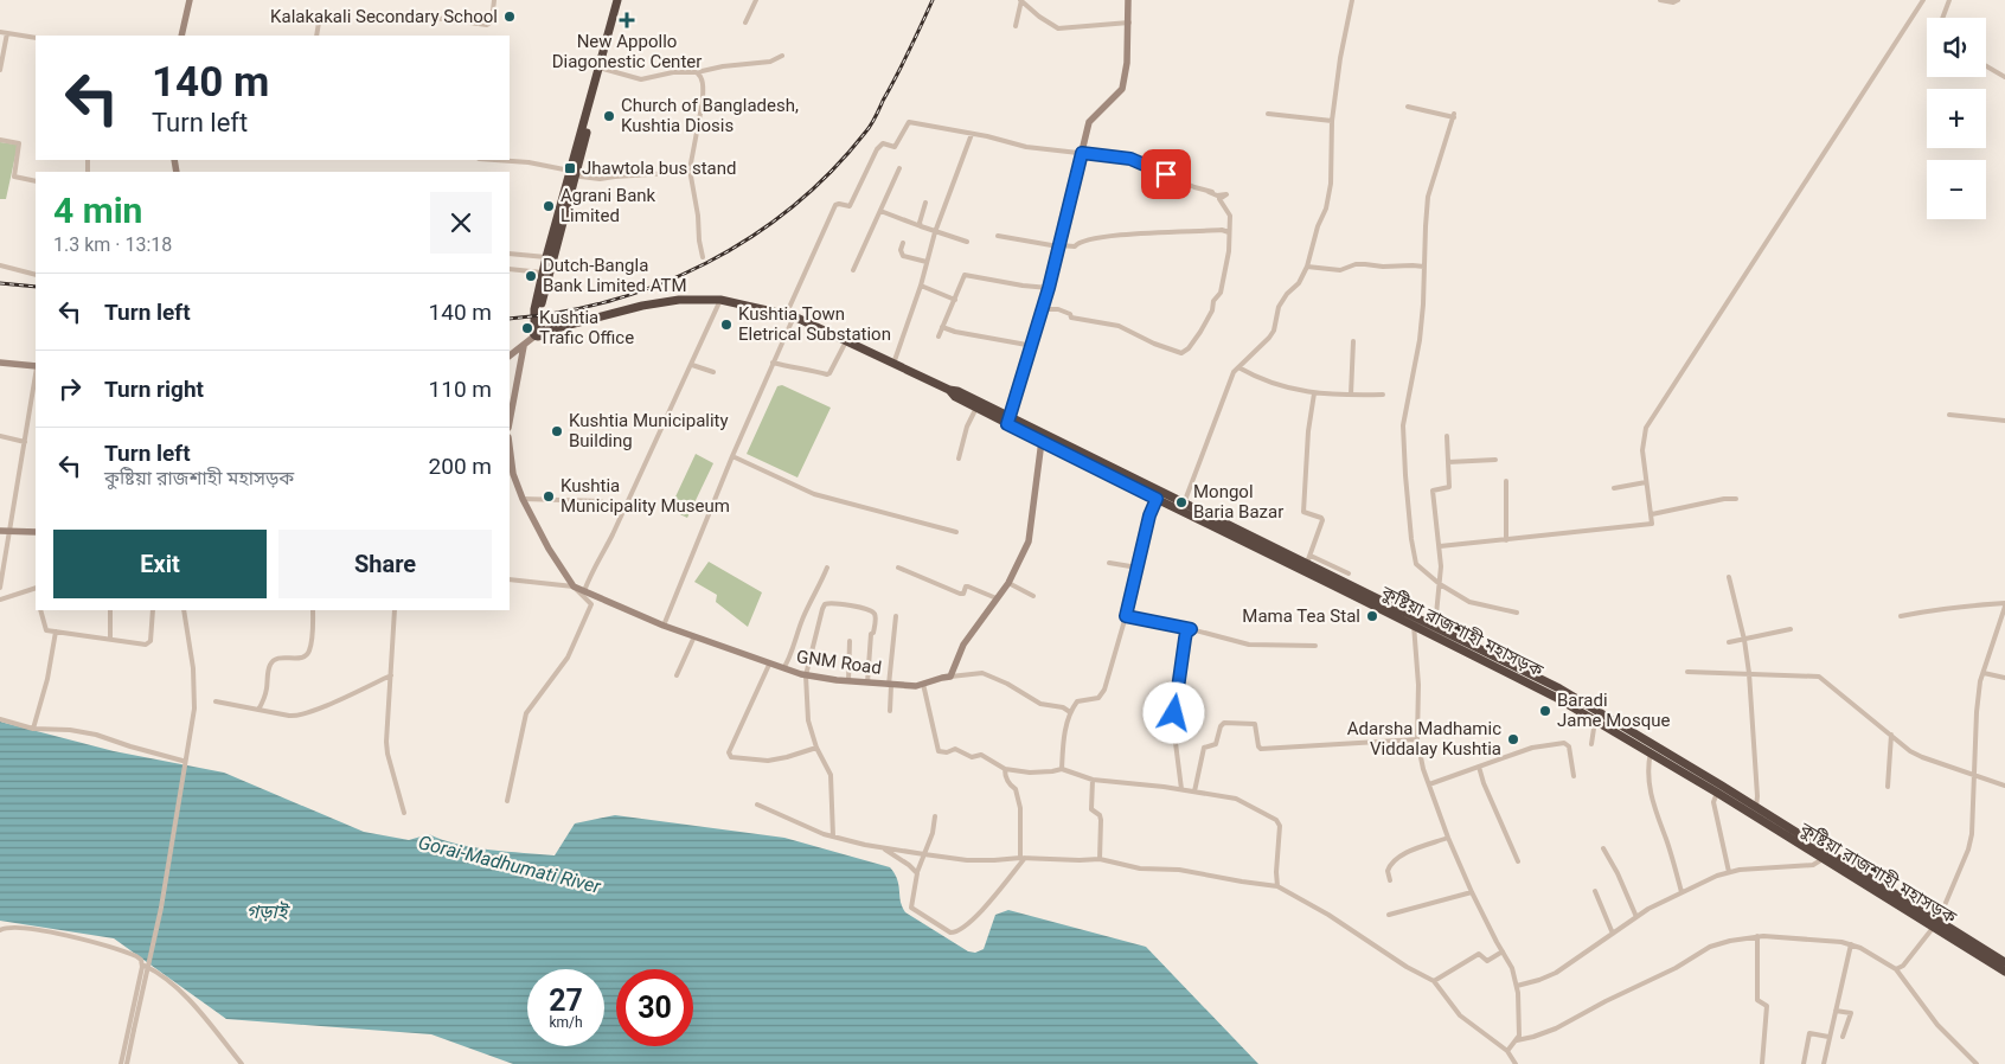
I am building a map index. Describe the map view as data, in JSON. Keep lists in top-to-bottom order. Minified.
{"streets":{"highway":["কুষ্টিয়া রাজশাহী মহাসড়ক"],"street":["GNM Road"]},"water":["Gorai-Madhumati River","গড়াই"],"places":{"other":["Kalakakali Secondary School","Church of Bangladesh, Kushtia Diosis","Agrani Bank Limited","Dutch-Bangla Bank Limited ATM","Kushtia Town Eletrical Substation","Kushtia Trafic Office","Kushtia Municipality Building","Kushtia Municipality Museum","Mongol Baria Bazar","Mama Tea Stal","Baradi Jame Mosque","Adarsha Madhamic Viddalay Kushtia"],"health":["New Appollo Diagonestic Center"],"transit":["Jhawtola bus stand"]},"page":{"map_buttons":["+","−"],"turn":["140 m","Turn left"],"heading":["4 min","1.3 km · 13:18"],"list":[{"name":"Turn left","value":"140 m"},{"name":"Turn right","value":"110 m"},{"name":"Turn left","note":"কুষ্টিয়া রাজশাহী মহাসড়ক","value":"200 m"}],"buttons":["Exit","Share"],"speed":"27 km/h","limit":"30"}}
